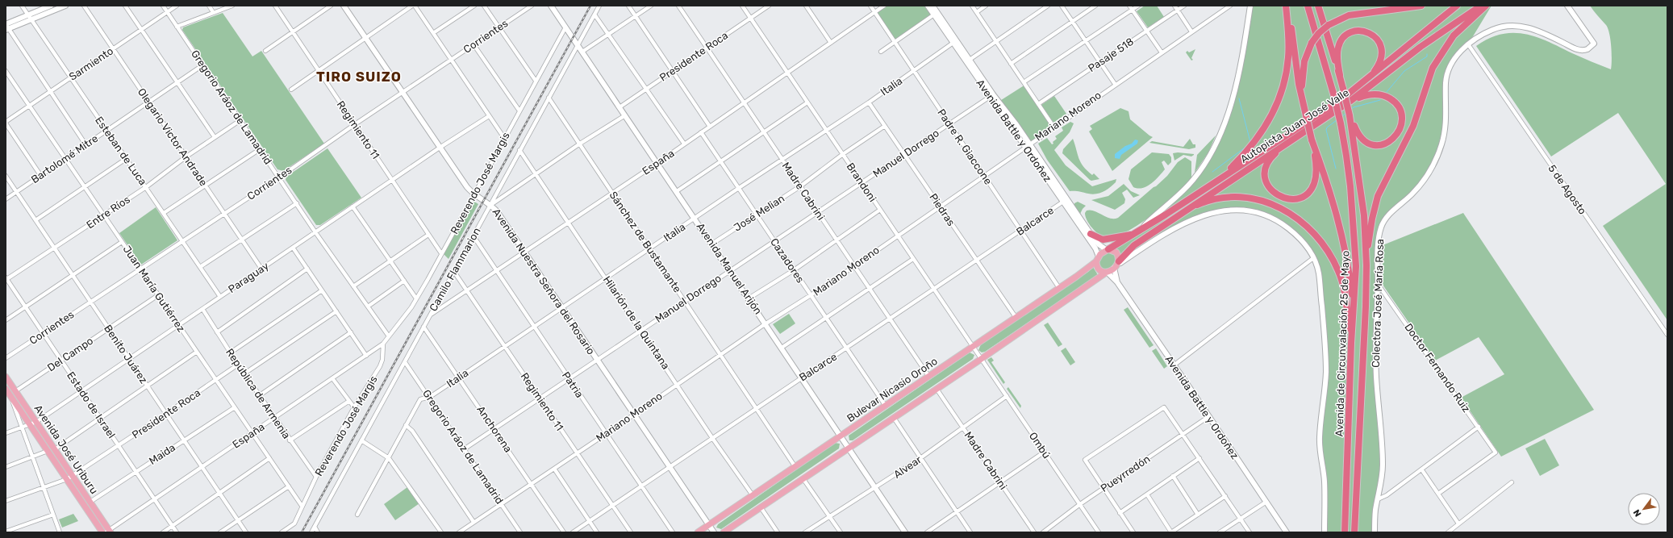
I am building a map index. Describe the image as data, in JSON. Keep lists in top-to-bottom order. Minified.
{"streets":{"highway":["Autopista Juan José Valle","Avenida de Circunvalación 25 de Mayo"],"main road":["Avenida Battle y Ordoñez","Avenida Manuel Arijón","Avenida Nuestra Señora del Rosario","Colectora José María Rosa","Bulevar Nicasio Oroño","Avenida José Uriburu"],"street":["Corrientes","Pasaje 518","Presidente Roca","Sarmiento","Italia","Gregorio Aráoz de Lamadrid","Mariano Moreno","Regimiento 11","Olegario Victor Andrade","Padre R. Giaccone","Esteban de Luca","Manuel Dorrego","Bartolomé Mitre","España","Brandoni","Reverendo José Margis","5 de Agosto","Madre Cabrini","Piedras","Entre Ríos","José Melian","Balcarce","Sánchez de Bustamante","Cazadores","Camilo Flammarion","Paraguay","Juan María Gutiérrez","Hilarión de la Quintana","Del Campo","Benito Juárez","Doctor Fernando Ruiz","Patria","República de Armenia","Estado de Israel","Anchorena","Ombú","Maida","Alvear","Pueyrredón"]},"crossings":[["Corrientes","Gregorio Aráoz de Lamadrid"],["Corrientes","Regimiento 11"],["Corrientes","Olegario Victor Andrade"],["Corrientes","Esteban de Luca"],["Corrientes","Avenida Nuestra Señora del Rosario"],["Corrientes","Juan María Gutiérrez"],["Corrientes","Benito Juárez"],["Corrientes","Estado de Israel"],["Presidente Roca","Brandoni"],["Presidente Roca","Madre Cabrini"],["Presidente Roca","Avenida Manuel Arijón"],["Presidente Roca","Juan María Gutiérrez"],["Presidente Roca","Benito Juárez"],["Presidente Roca","República de Armenia"],["Presidente Roca","Estado de Israel"],["Presidente Roca","Avenida José Uriburu"],["Sarmiento","Gregorio Aráoz de Lamadrid"],["Sarmiento","Olegario Victor Andrade"],["Sarmiento","Esteban de Luca"],["Sarmiento","Juan María Gutiérrez"],["Italia","Gregorio Aráoz de Lamadrid"],["Italia","Regimiento 11"],["Italia","Avenida Battle y Ordoñez"],["Italia","Padre R. Giaccone"],["Italia","Brandoni"],["Italia","Madre Cabrini"],["Italia","Piedras"],["Italia","Sánchez de Bustamante"],["Italia","Cazadores"],["Italia","Avenida Manuel Arijón"],["Italia","Avenida Nuestra Señora del Rosario"],["Italia","Hilarión de la Quintana"],["Italia","Patria"],["Italia","Anchorena"],["Gregorio Aráoz de Lamadrid","Mariano Moreno"],["Gregorio Aráoz de Lamadrid","Manuel Dorrego"],["Gregorio Aráoz de Lamadrid","Bartolomé Mitre"],["Gregorio Aráoz de Lamadrid","España"],["Gregorio Aráoz de Lamadrid","Reverendo José Margis"],["Gregorio Aráoz de Lamadrid","Entre Ríos"],["Gregorio Aráoz de Lamadrid","Camilo Flammarion"],["Gregorio Aráoz de Lamadrid","Paraguay"],["Mariano Moreno","Regimiento 11"],["Mariano Moreno","Avenida Battle y Ordoñez"],["Mariano Moreno","Padre R. Giaccone"],["Mariano Moreno","Brandoni"],["Mariano Moreno","Madre Cabrini"],["Mariano Moreno","Piedras"],["Mariano Moreno","Sánchez de Bustamante"],["Mariano Moreno","Cazadores"],["Mariano Moreno","Avenida Manuel Arijón"],["Mariano Moreno","Avenida Nuestra Señora del Rosario"],["Mariano Moreno","Hilarión de la Quintana"],["Mariano Moreno","Patria"],["Mariano Moreno","Anchorena"],["Autopista Juan José Valle","Avenida Battle y Ordoñez"],["Autopista Juan José Valle","Bulevar Nicasio Oroño"],["Regimiento 11","Manuel Dorrego"],["Regimiento 11","España"],["Regimiento 11","Reverendo José Margis"],["Regimiento 11","Balcarce"],["Regimiento 11","Camilo Flammarion"],["Regimiento 11","Paraguay"],["Avenida Battle y Ordoñez","Manuel Dorrego"],["Avenida Battle y Ordoñez","Balcarce"],["Avenida Battle y Ordoñez","Bulevar Nicasio Oroño"],["Avenida Battle y Ordoñez","Pueyrredón"],["Olegario Victor Andrade","Bartolomé Mitre"],["Olegario Victor Andrade","Entre Ríos"],["Olegario Victor Andrade","Paraguay"],["Padre R. Giaccone","Manuel Dorrego"],["Padre R. Giaccone","España"],["Padre R. Giaccone","Balcarce"],["Padre R. Giaccone","Bulevar Nicasio Oroño"],["Esteban de Luca","Bartolomé Mitre"],["Esteban de Luca","Entre Ríos"],["Esteban de Luca","Paraguay"],["Manuel Dorrego","Brandoni"],["Manuel Dorrego","Madre Cabrini"],["Manuel Dorrego","Piedras"],["Manuel Dorrego","Sánchez de Bustamante"],["Manuel Dorrego","Cazadores"],["Manuel Dorrego","Avenida Manuel Arijón"],["Manuel Dorrego","Avenida Nuestra Señora del Rosario"],["Manuel Dorrego","Hilarión de la Quintana"],["Manuel Dorrego","Patria"],["Manuel Dorrego","Anchorena"],["Bartolomé Mitre","Juan María Gutiérrez"],["Bartolomé Mitre","Benito Juárez"],["España","Brandoni"],["España","Reverendo José Margis"],["España","Madre Cabrini"],["España","Sánchez de Bustamante"],["España","Cazadores"],["España","Avenida Manuel Arijón"],["España","Camilo Flammarion"],["España","Avenida Nuestra Señora del Rosario"],["España","Juan María Gutiérrez"],["España","Hilarión de la Quintana"],["España","Benito Juárez"],["España","Patria"],["España","República de Armenia"],["España","Estado de Israel"],["España","Avenida José Uriburu"],["Brandoni","José Melian"],["Brandoni","Balcarce"],["Brandoni","Bulevar Nicasio Oroño"],["Brandoni","Ombú"],["Reverendo José Margis","Avenida Manuel Arijón"],["Reverendo José Margis","Avenida Nuestra Señora del Rosario"],["Reverendo José Margis","Juan María Gutiérrez"],["Reverendo José Margis","República de Armenia"],["5 de Agosto","Colectora José María Rosa"],["Madre Cabrini","José Melian"],["Madre Cabrini","Balcarce"],["Madre Cabrini","Bulevar Nicasio Oroño"],["Madre Cabrini","Alvear"],["Piedras","José Melian"],["Piedras","Balcarce"],["Piedras","Bulevar Nicasio Oroño"],["Entre Ríos","Juan María Gutiérrez"],["Entre Ríos","Benito Juárez"],["Entre Ríos","Estado de Israel"],["José Melian","Cazadores"],["José Melian","Avenida Manuel Arijón"],["Balcarce","Sánchez de Bustamante"],["Balcarce","Cazadores"],["Balcarce","Avenida Manuel Arijón"],["Balcarce","Avenida Nuestra Señora del Rosario"],["Balcarce","Hilarión de la Quintana"],["Balcarce","Patria"],["Sánchez de Bustamante","Camilo Flammarion"],["Sánchez de Bustamante","Bulevar Nicasio Oroño"],["Cazadores","Bulevar Nicasio Oroño"],["Avenida Manuel Arijón","Camilo Flammarion"],["Avenida Manuel Arijón","Bulevar Nicasio Oroño"],["Avenida Manuel Arijón","Alvear"],["Camilo Flammarion","Avenida Nuestra Señora del Rosario"],["Camilo Flammarion","Hilarión de la Quintana"],["Camilo Flammarion","Patria"],["Camilo Flammarion","Anchorena"],["Paraguay","Avenida Nuestra Señora del Rosario"],["Paraguay","Juan María Gutiérrez"],["Paraguay","Benito Juárez"],["Paraguay","República de Armenia"],["Paraguay","Estado de Israel"],["Paraguay","Avenida José Uriburu"],["Avenida Nuestra Señora del Rosario","Bulevar Nicasio Oroño"],["Juan María Gutiérrez","Del Campo"],["Juan María Gutiérrez","Maida"],["Colectora José María Rosa","Doctor Fernando Ruiz"],["Hilarión de la Quintana","Bulevar Nicasio Oroño"],["Del Campo","Benito Juárez"],["Del Campo","Estado de Israel"],["Del Campo","Avenida José Uriburu"],["Benito Juárez","Maida"],["Estado de Israel","Maida"],["Ombú","Alvear"],["Ombú","Pueyrredón"],["Avenida José Uriburu","Maida"]],"districts":["TIRO SUIZO"],"north":"bottom left"}
